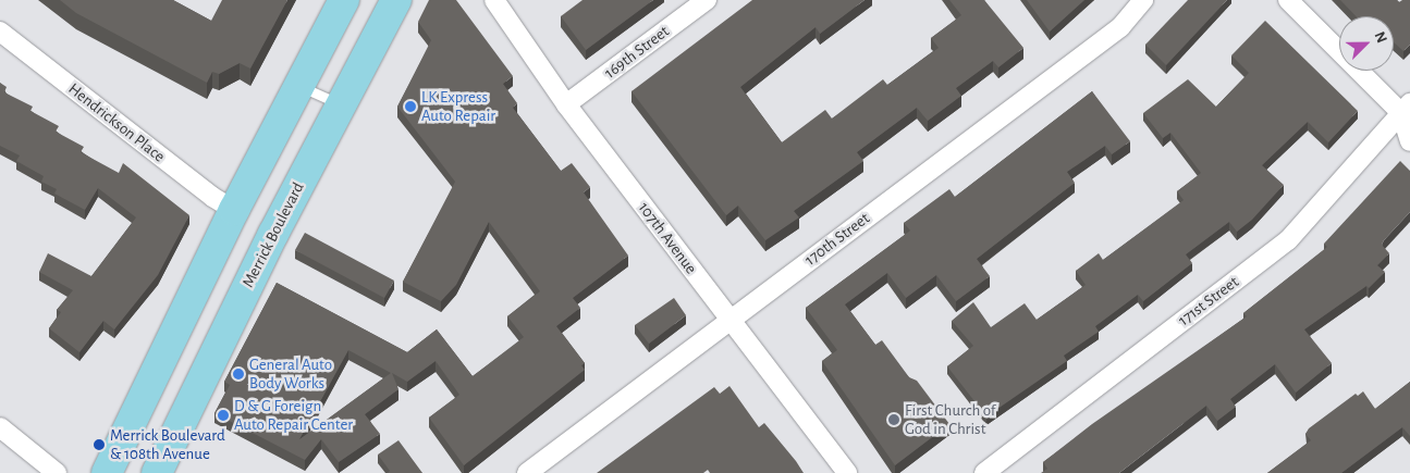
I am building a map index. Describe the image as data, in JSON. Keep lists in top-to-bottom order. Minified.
{"streets":{"main road":["Merrick Boulevard"],"street":["169th Street","Hendrickson Place","107th Avenue","170th Street","171st Street"]},"crossings":[["169th Street","107th Avenue"],["107th Avenue","170th Street"]],"places":["LK Express Auto Repair","General Auto Body Works","D & G Foreign Auto Repair Center","First Church of God in Christ","Merrick Boulevard & 108th Avenue"],"north":"top right"}
